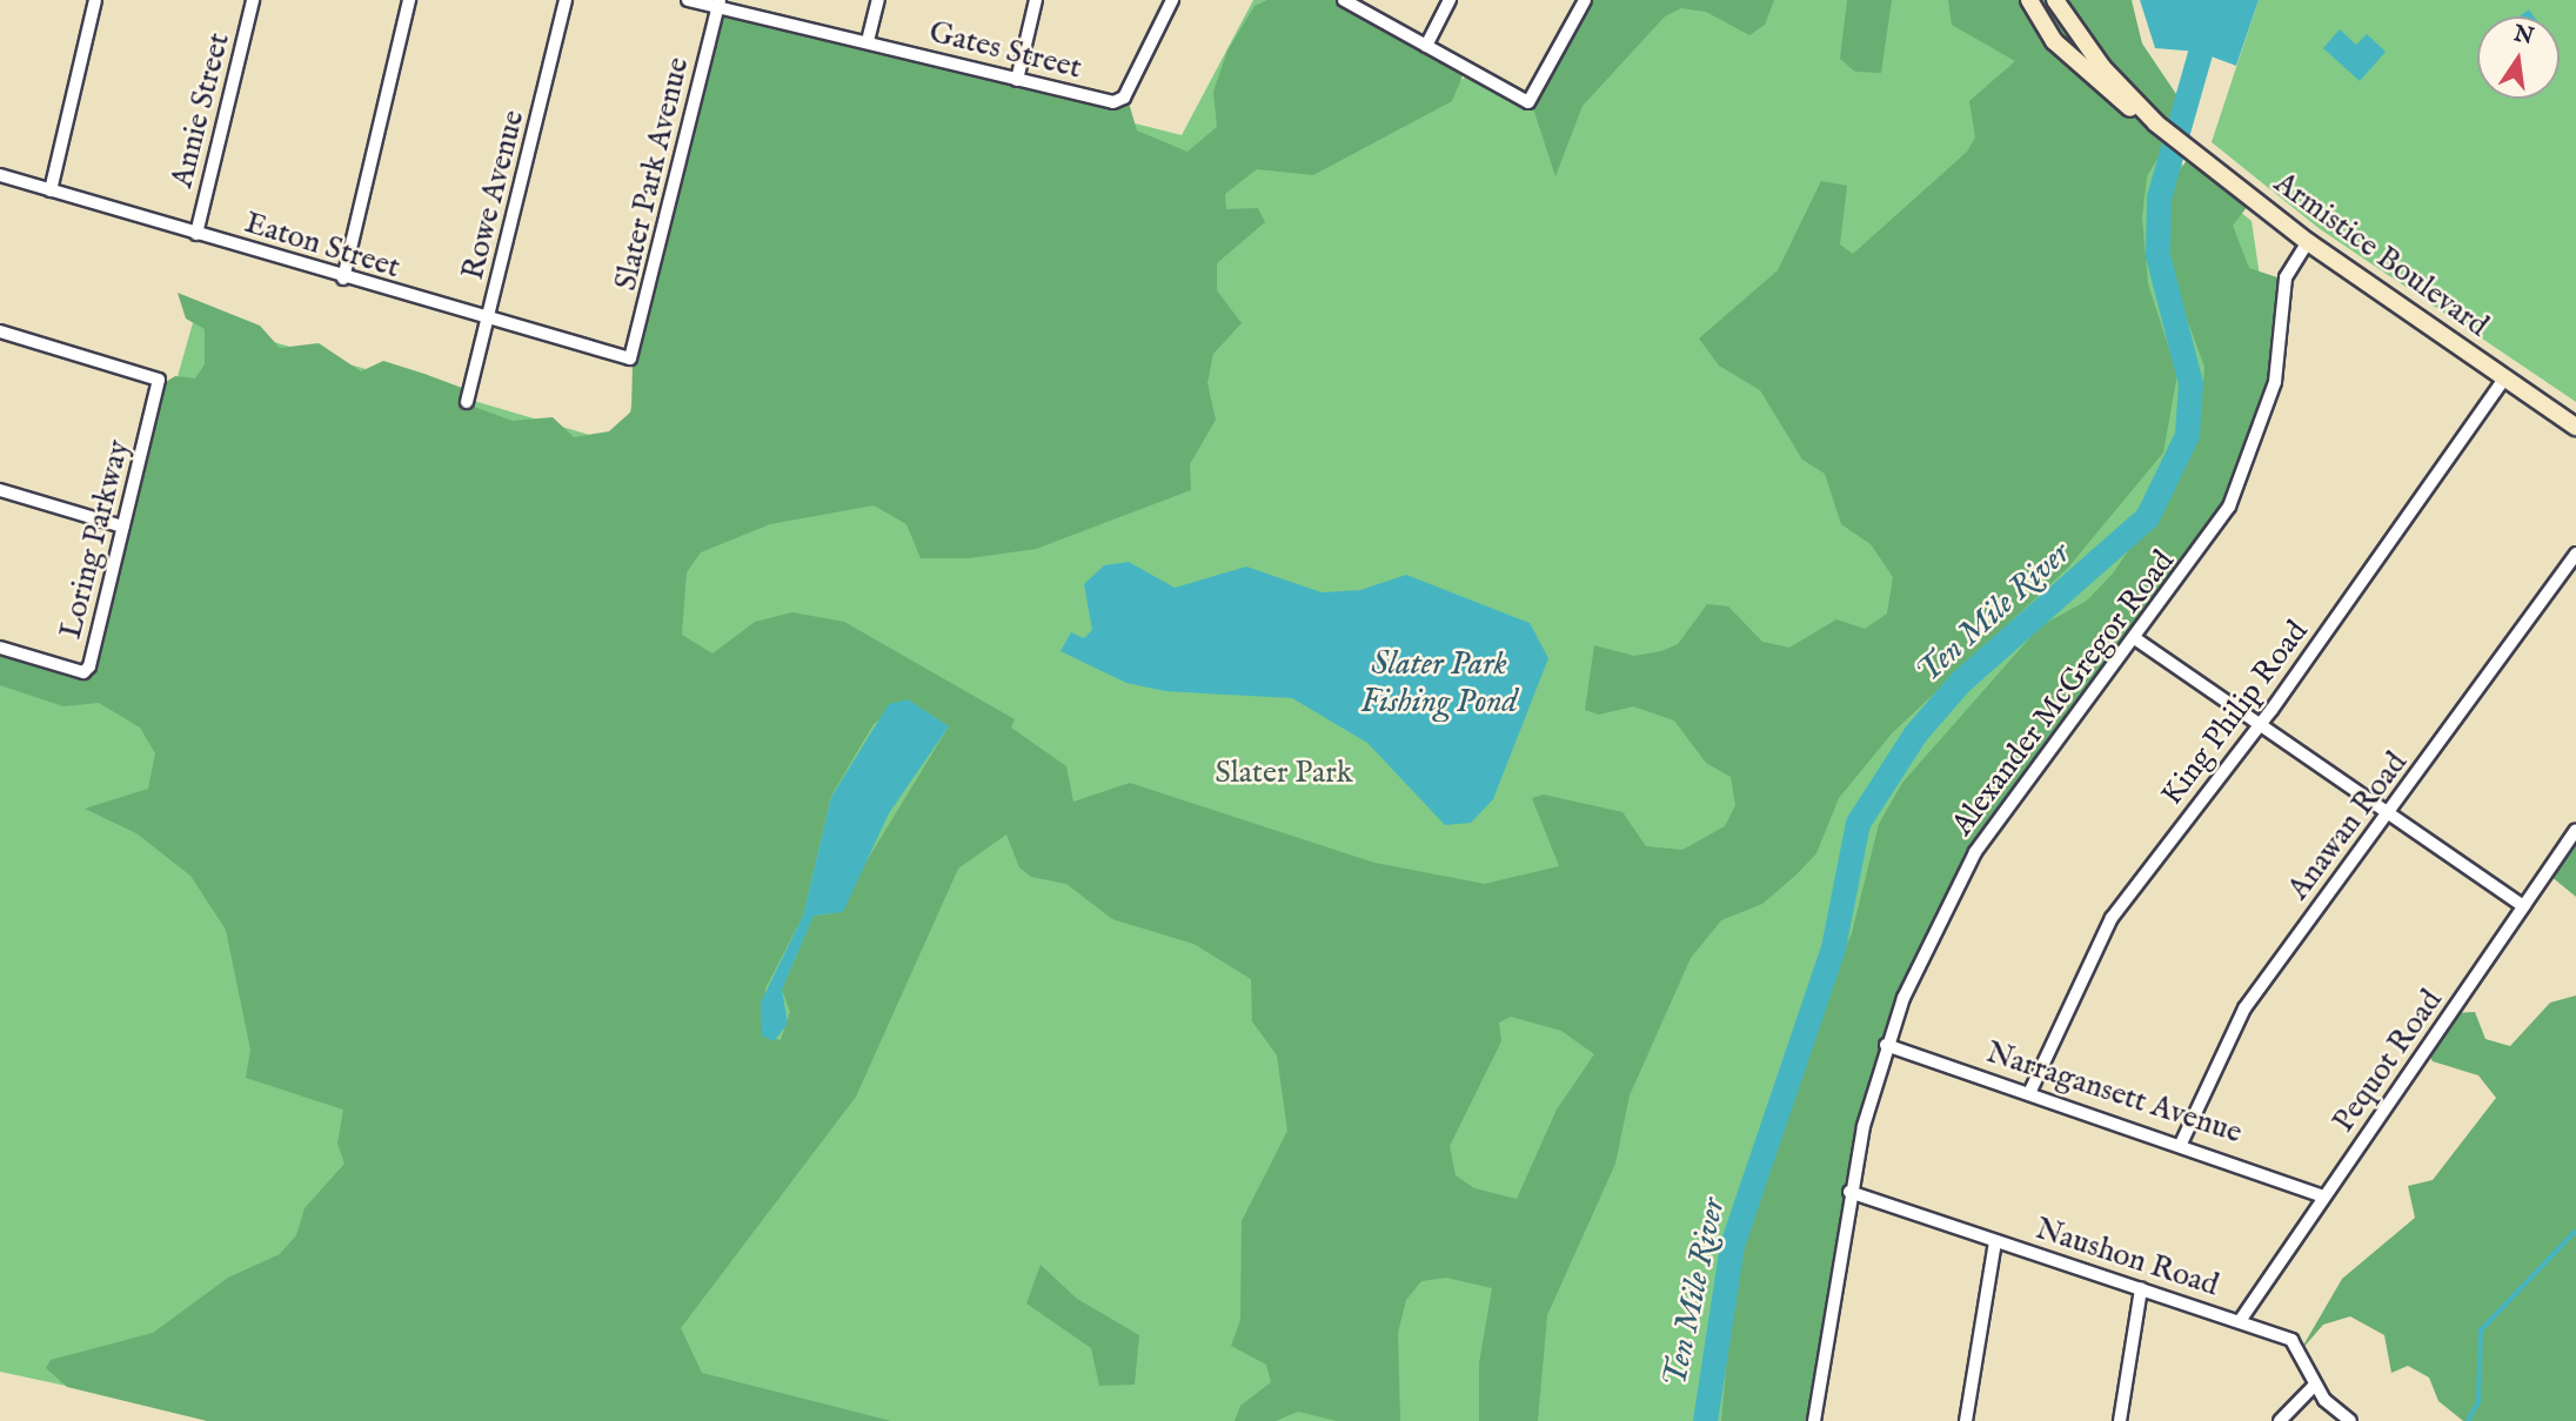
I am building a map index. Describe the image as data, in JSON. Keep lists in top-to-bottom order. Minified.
{"streets":{"main road":["Armistice Boulevard"],"street":["Gates Street","Annie Street","Slater Park Avenue","Rowe Avenue","Eaton Street","Loring Parkway","Alexander McGregor Road","King Philip Road","Anawan Road","Pequot Road","Narragansett Avenue","Naushon Road"]},"crossings":[["Gates Street","Slater Park Avenue"],["Annie Street","Eaton Street"],["Slater Park Avenue","Eaton Street"],["Rowe Avenue","Eaton Street"],["Armistice Boulevard","Alexander McGregor Road"],["Armistice Boulevard","King Philip Road"],["Alexander McGregor Road","Narragansett Avenue"],["Alexander McGregor Road","Naushon Road"],["King Philip Road","Narragansett Avenue"],["Anawan Road","Narragansett Avenue"],["Pequot Road","Narragansett Avenue"],["Pequot Road","Naushon Road"]],"water":["Ten Mile River","Slater Park Fishing Pond"],"parks":["Slater Park"],"north":"top"}
